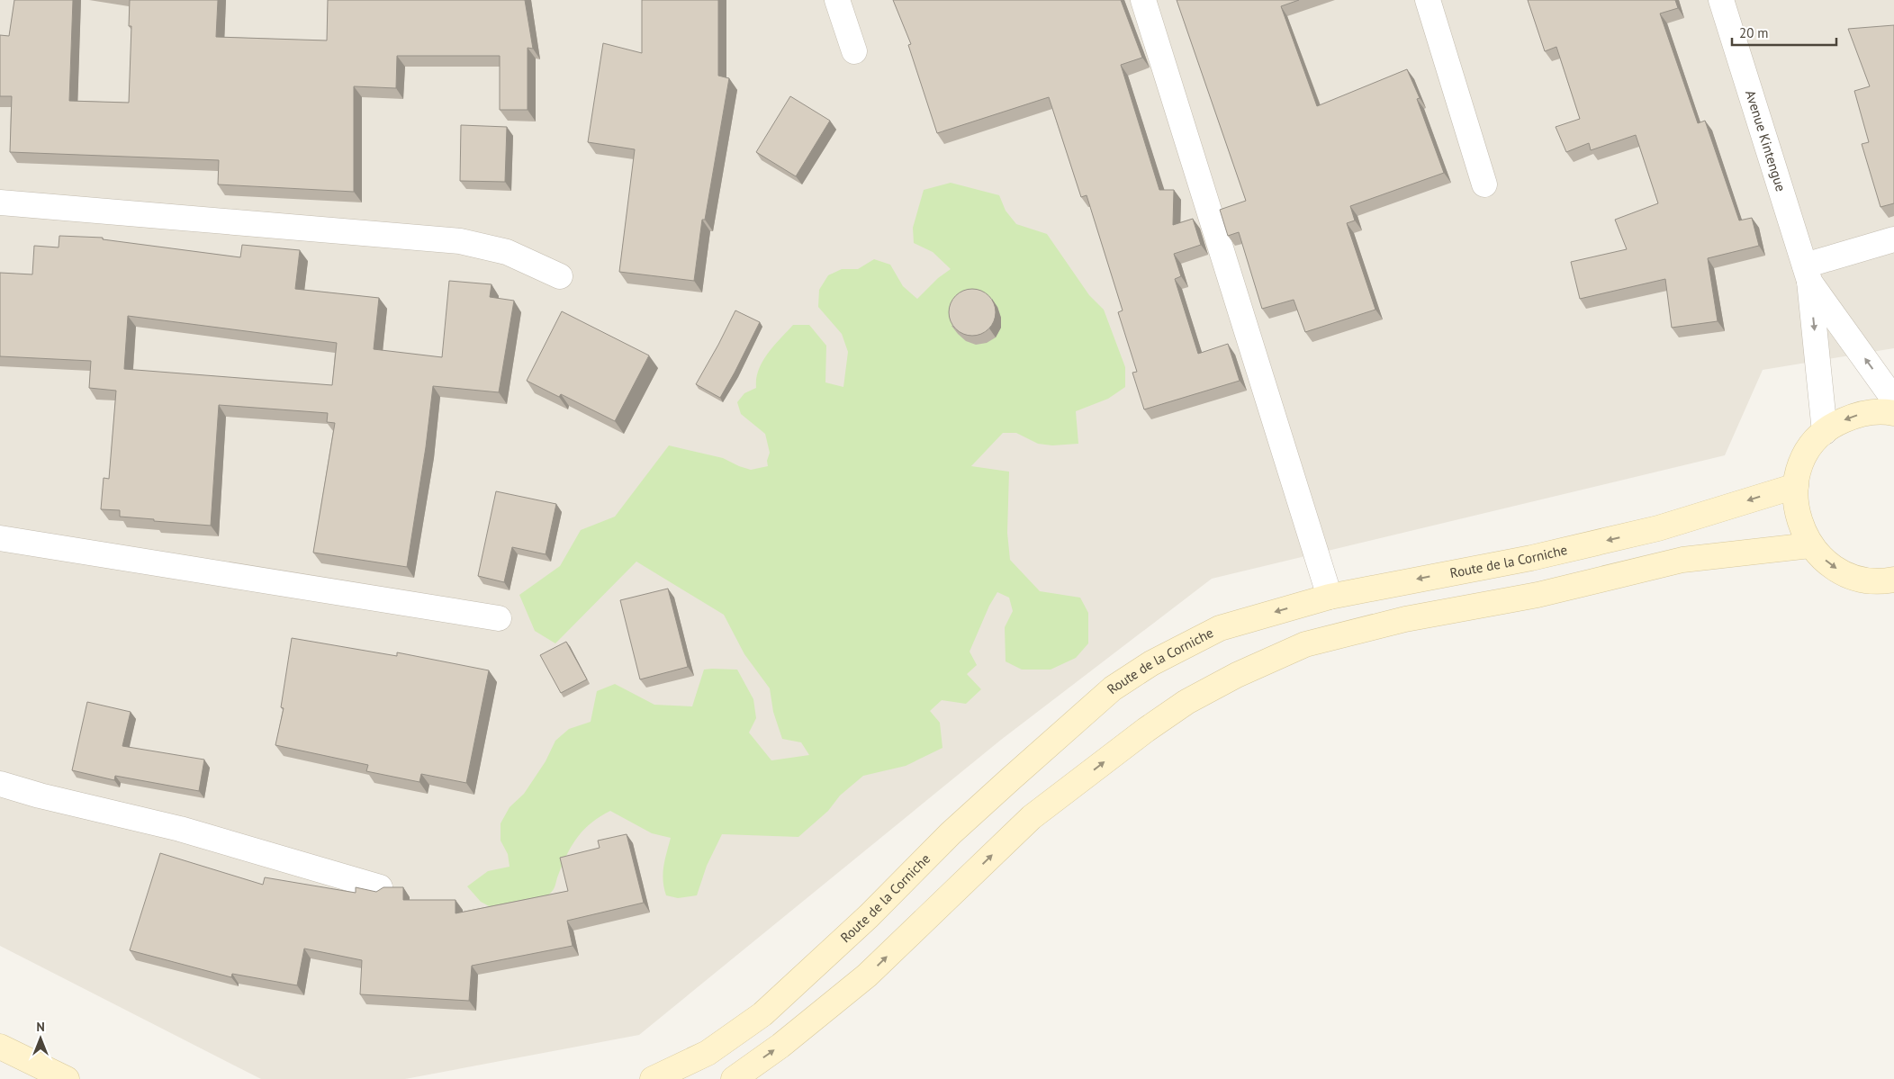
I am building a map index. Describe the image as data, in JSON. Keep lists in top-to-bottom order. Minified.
{"streets":{"main road":["Route de la Corniche"],"street":["Avenue Kintengue"]},"scale_bar":"20 m","north":"top"}
